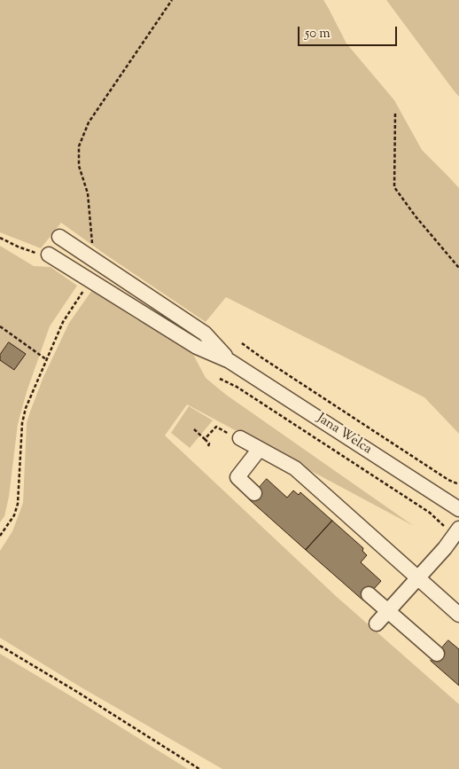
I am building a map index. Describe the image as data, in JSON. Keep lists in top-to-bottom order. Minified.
{"streets":{"street":["Jana Welca"]},"scale_bar":"50 m"}
